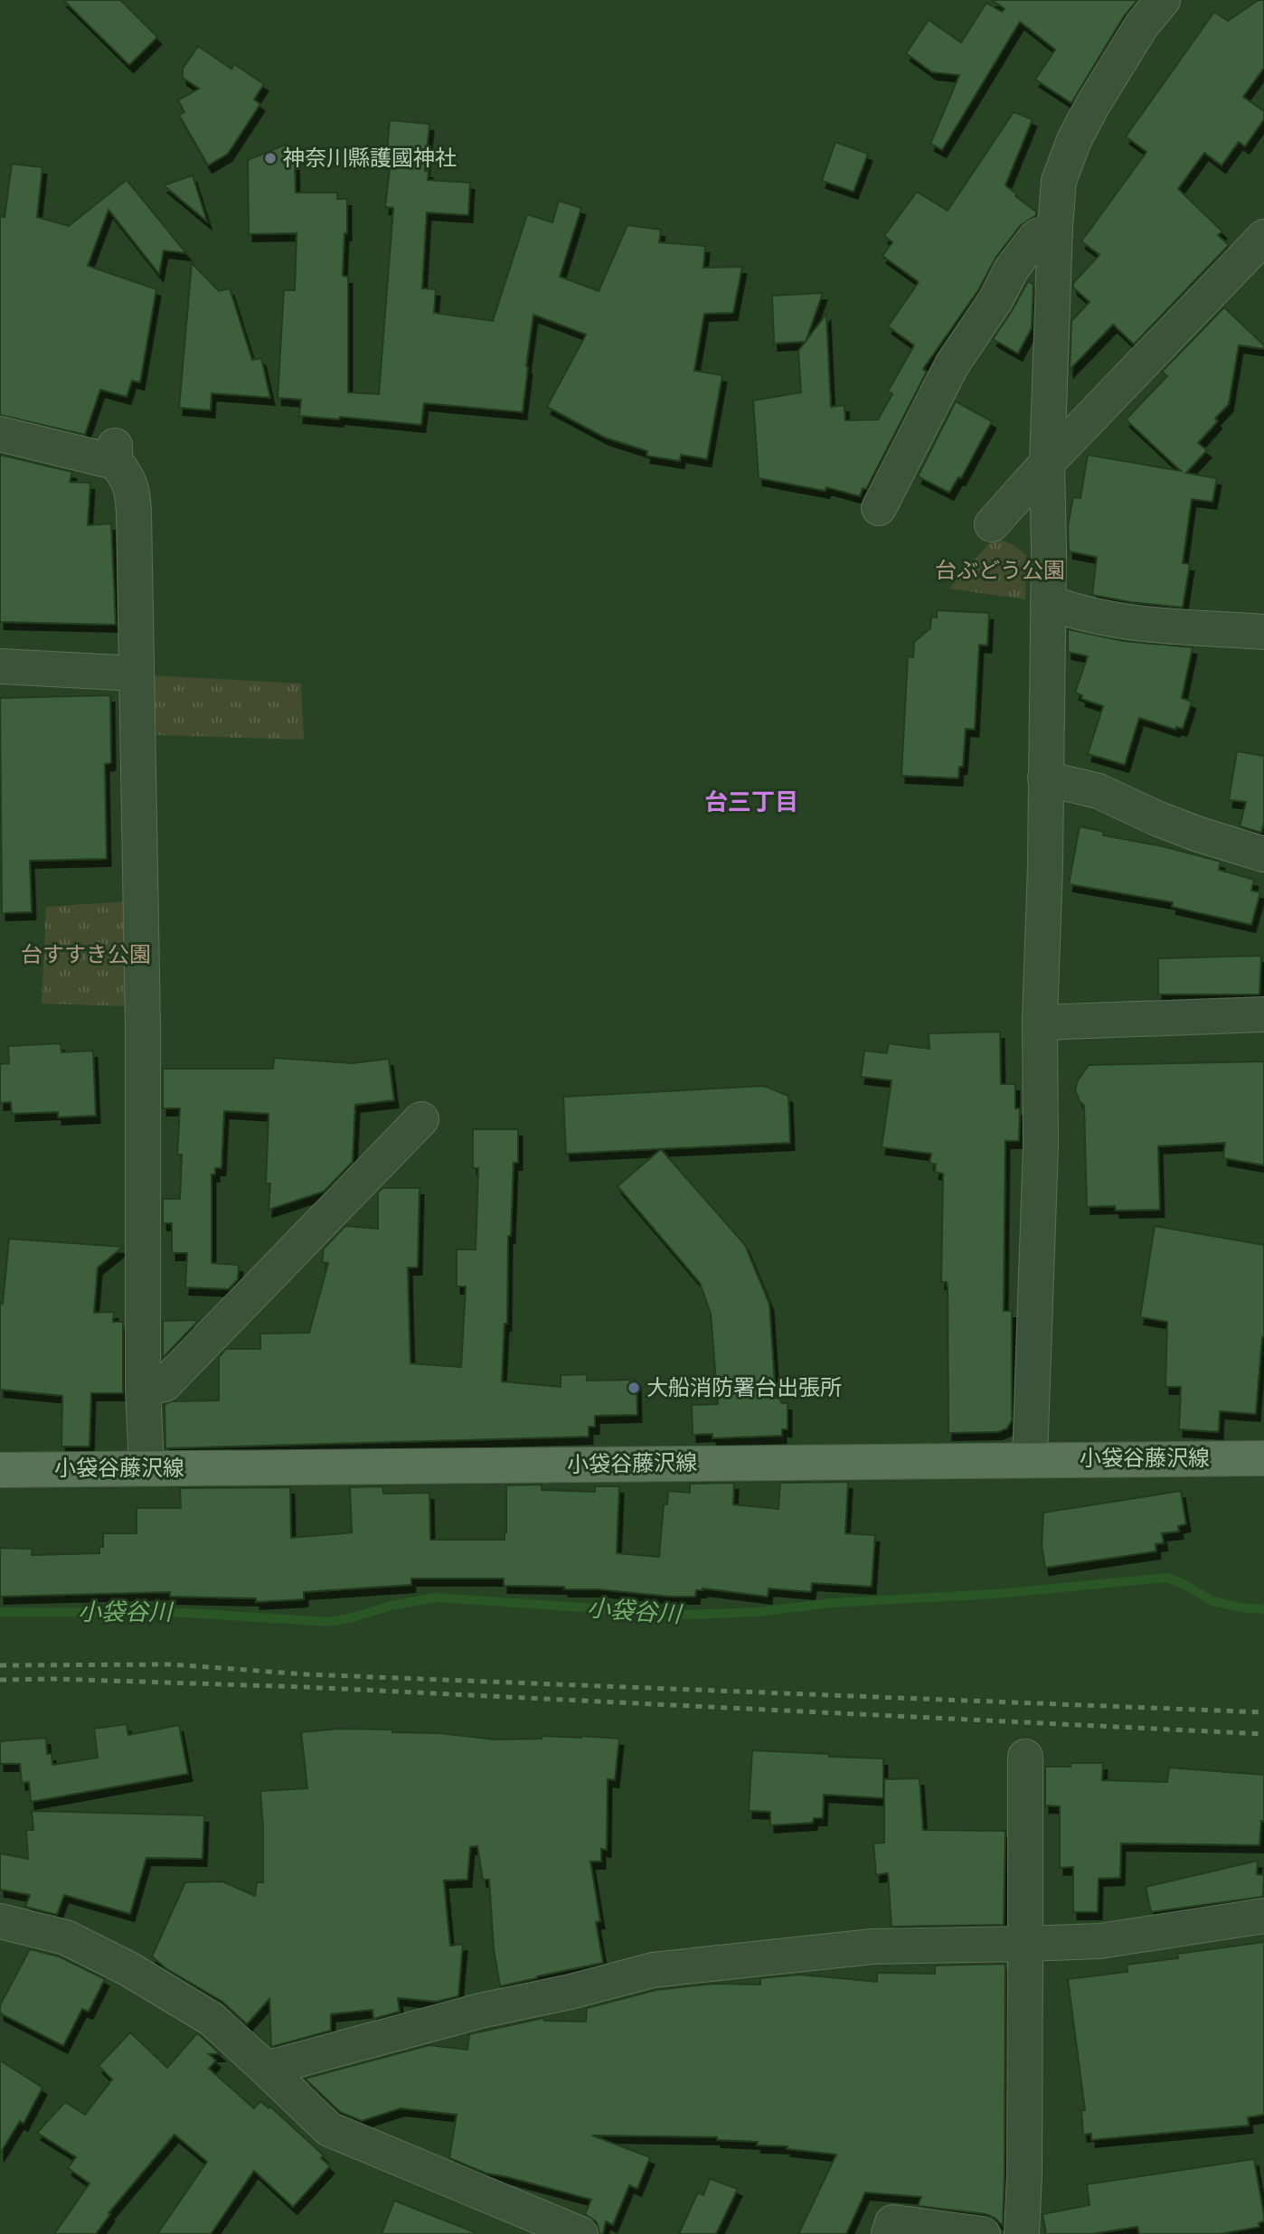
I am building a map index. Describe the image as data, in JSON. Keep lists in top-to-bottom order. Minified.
{"streets":{"main road":["小袋谷藤沢線"]},"districts":["台三丁目"],"water":["小袋谷川"],"parks":["台ぶどう公園","台すすき公園"],"places":["神奈川縣護國神社","大船消防署台出張所"]}
